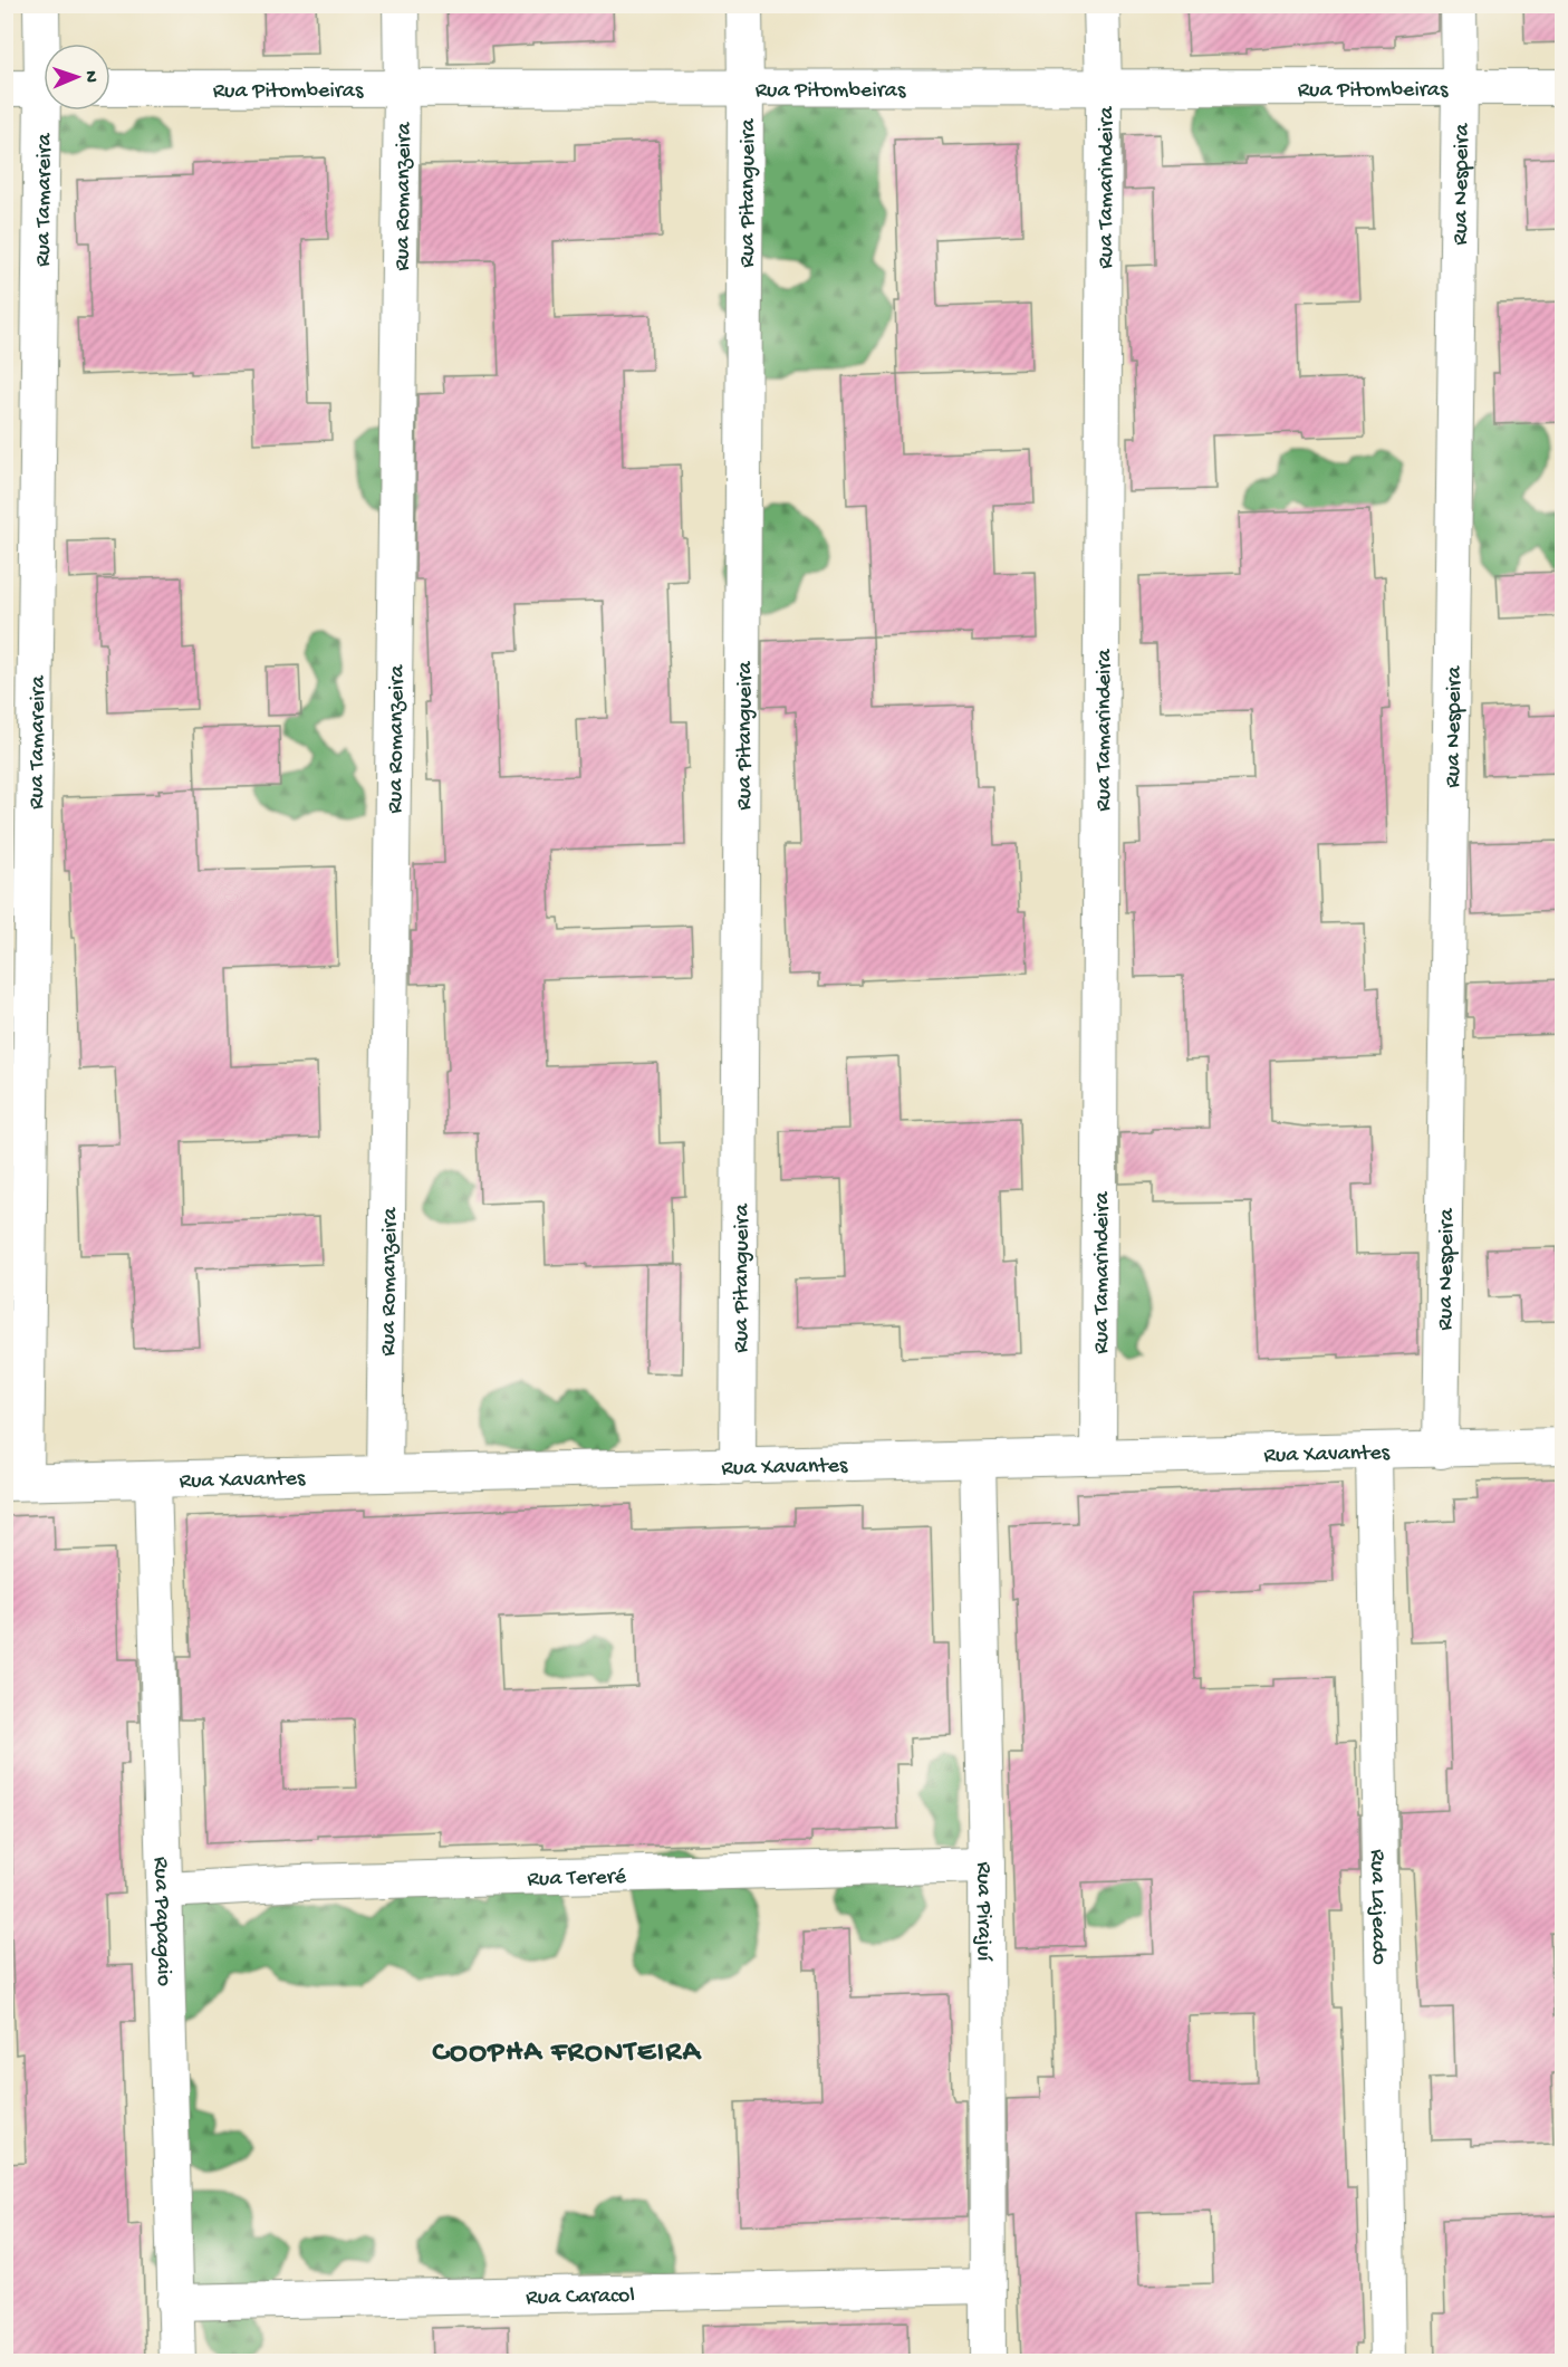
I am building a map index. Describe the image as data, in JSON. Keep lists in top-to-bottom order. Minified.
{"streets":{"street":["Rua Pitombeiras","Rua Nespeira","Rua Tamarindeira","Rua Pitangueira","Rua Romanzeira","Rua Tamareira","Rua Xavantes","Rua Tereré","Rua Lajeado","Rua Pirajuí","Rua Papagaio","Rua Caracol"]},"crossings":[["Rua Pitombeiras","Rua Nespeira"],["Rua Pitombeiras","Rua Tamarindeira"],["Rua Pitombeiras","Rua Pitangueira"],["Rua Pitombeiras","Rua Romanzeira"],["Rua Nespeira","Rua Xavantes"],["Rua Tamarindeira","Rua Xavantes"],["Rua Pitangueira","Rua Xavantes"],["Rua Romanzeira","Rua Xavantes"],["Rua Tamareira","Rua Xavantes"],["Rua Xavantes","Rua Lajeado"],["Rua Xavantes","Rua Pirajuí"],["Rua Xavantes","Rua Papagaio"],["Rua Tereré","Rua Pirajuí"],["Rua Tereré","Rua Papagaio"],["Rua Pirajuí","Rua Caracol"],["Rua Papagaio","Rua Caracol"]],"districts":["COOPHA FRONTEIRA"],"north":"right"}
